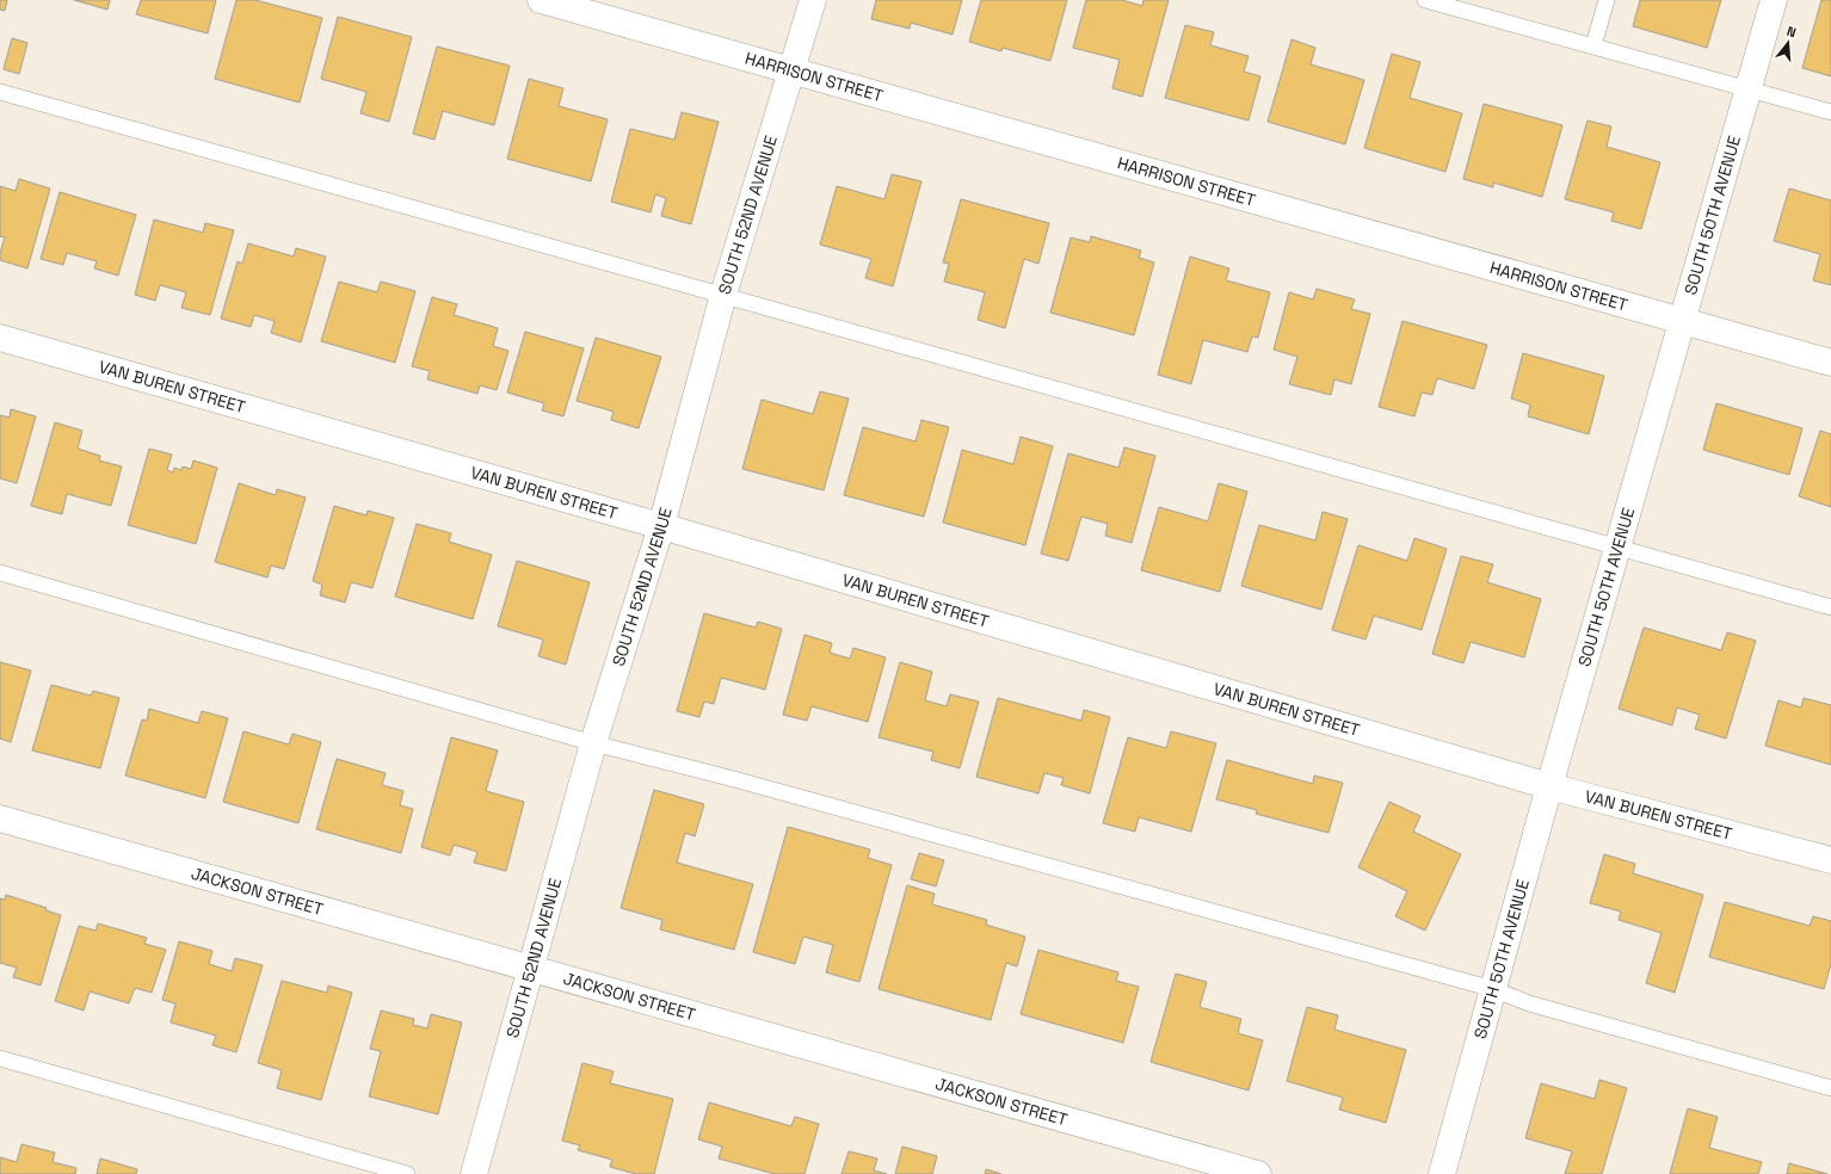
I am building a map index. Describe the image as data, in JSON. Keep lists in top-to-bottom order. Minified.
{"streets":{"street":["HARRISON STREET","SOUTH 52ND AVENUE","SOUTH 50TH AVENUE","VAN BUREN STREET","JACKSON STREET"]},"crossings":[["HARRISON STREET","SOUTH 52ND AVENUE"],["HARRISON STREET","SOUTH 50TH AVENUE"],["SOUTH 52ND AVENUE","VAN BUREN STREET"],["SOUTH 52ND AVENUE","JACKSON STREET"],["SOUTH 50TH AVENUE","VAN BUREN STREET"]],"north":"top"}
